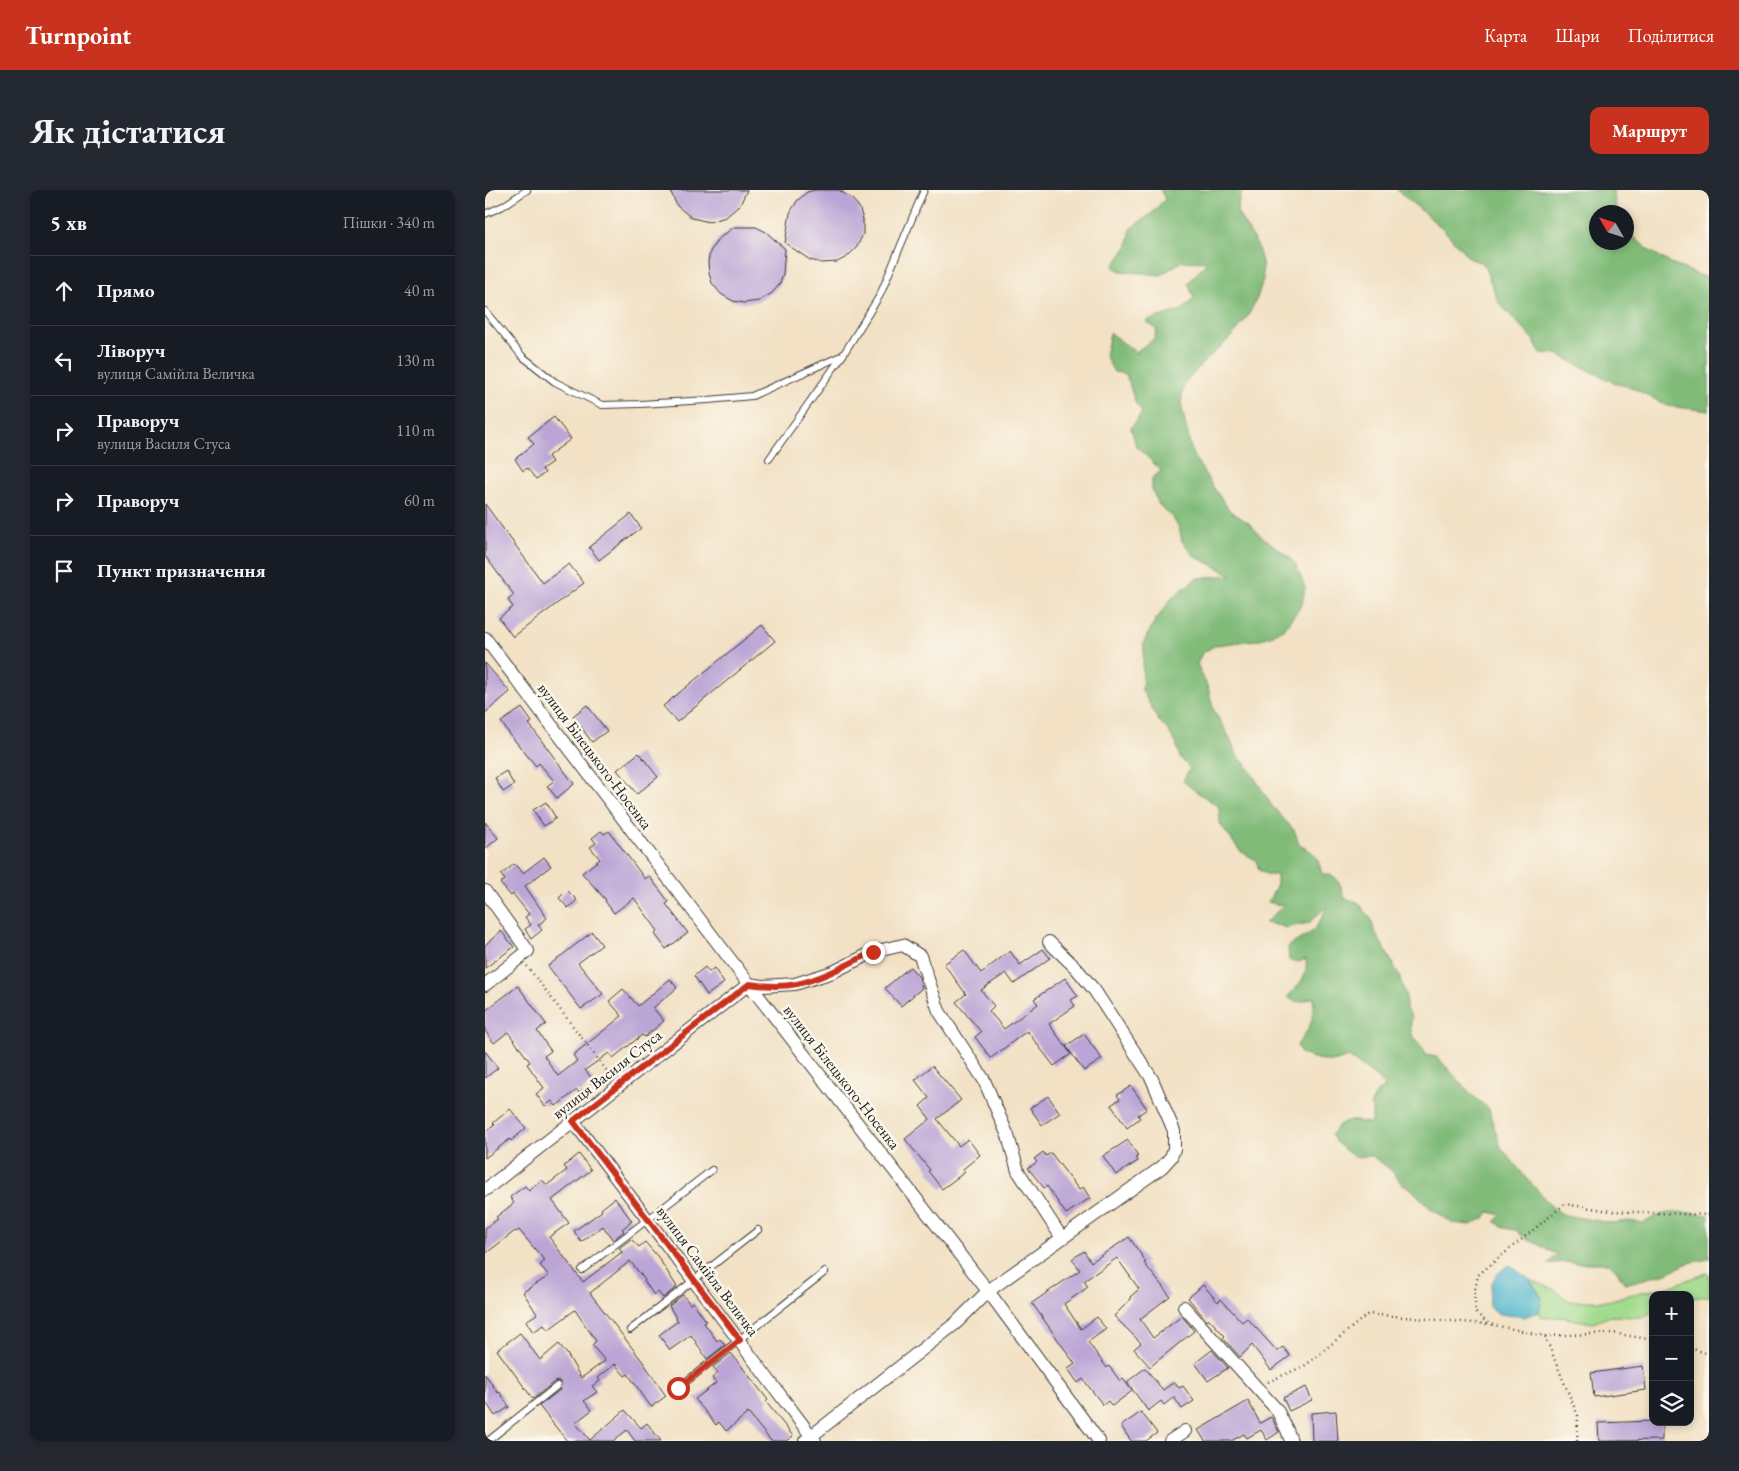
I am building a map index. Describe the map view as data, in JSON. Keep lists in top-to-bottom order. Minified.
{"streets":{"street":["вулиця Білецького-Носенка","вулиця Василя Стуса","вулиця Самійла Величка"]},"crossings":[["вулиця Білецького-Носенка","вулиця Василя Стуса"],["вулиця Василя Стуса","вулиця Самійла Величка"]],"north":"top left","page":{"header":"Turnpoint","nav":["Карта","Шари","Поділитися"],"buttons":"Маршрут","title":"Як дістатися","heading":["5 хв","Пішки · 340 m"],"list":[["Прямо","40 m"],["Ліворуч","вулиця Самійла Величка","130 m"],["Праворуч","вулиця Василя Стуса","110 m"],["Праворуч","60 m"],"Пункт призначення"],"map_buttons":["+","−"]}}
